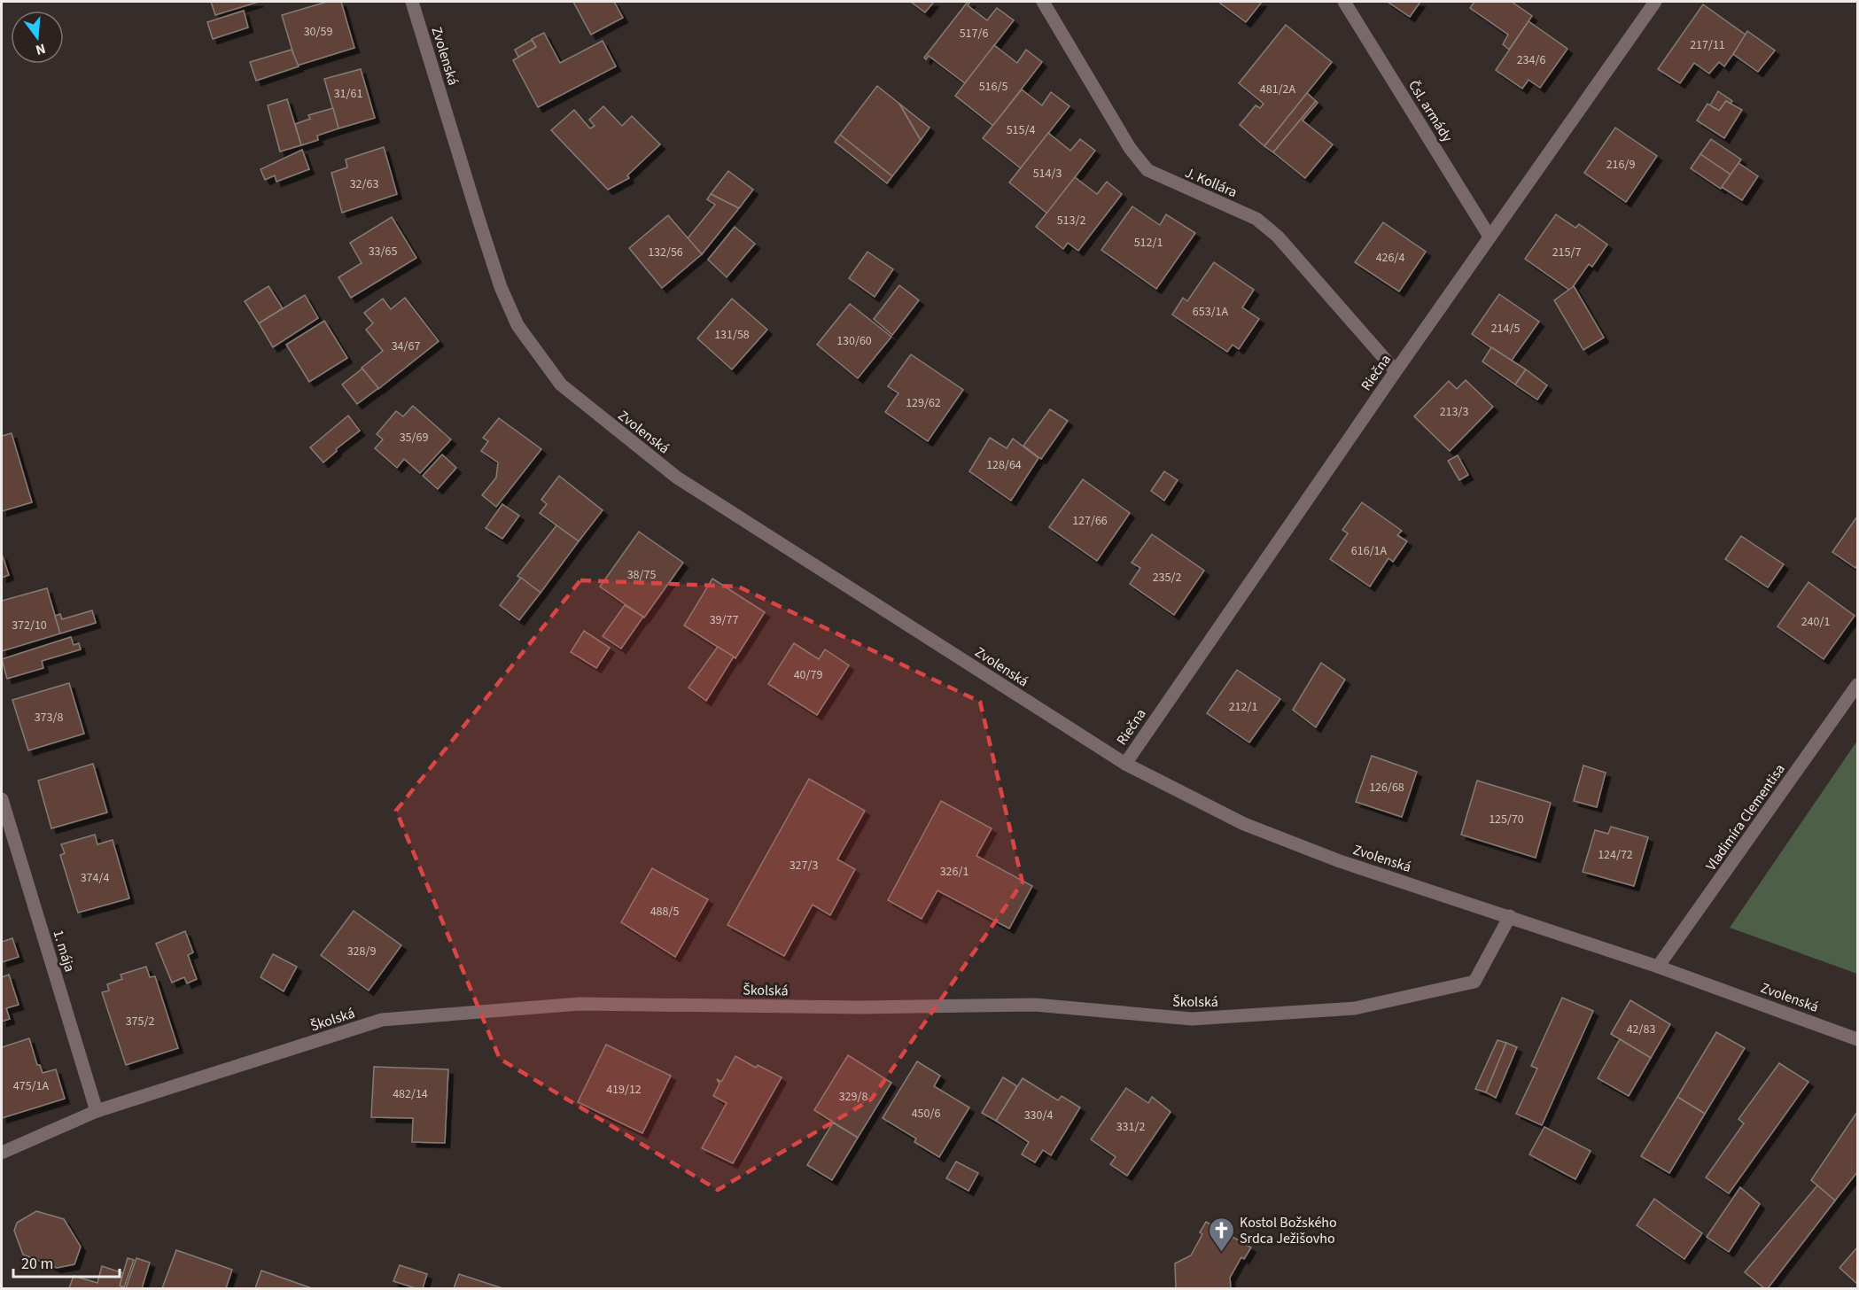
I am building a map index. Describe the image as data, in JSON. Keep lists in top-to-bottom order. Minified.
{"streets":{"street":["Zvolenská","Čsl. armády","J. Kollára","Riečna","Vladimíra Clementisa","1. mája","Školská"]},"crossings":[["Zvolenská","Riečna"],["Zvolenská","Vladimíra Clementisa"],["Zvolenská","Školská"],["Čsl. armády","Riečna"],["J. Kollára","Riečna"],["1. mája","Školská"]],"places":{"church":["Kostol Božského Srdca Ježišovho"]},"house_numbers":["30/59","517/6","217/11","234/6","516/5","481/2A","31/61","515/4","216/9","514/3","32/63","513/2","512/1","33/65","132/56","215/7","426/4","653/1A","214/5","131/58","130/60","34/67","129/62","213/3","35/69","128/64","127/66","616/1A","38/75","235/2","39/77","240/1","372/10","40/79","212/1","373/8","126/68","125/70","124/72","327/3","326/1","374/4","488/5","328/9","375/2","42/83","475/1A","419/12","482/14","329/8","450/6","330/4","331/2"],"scale_bar":"20 m","north":"bottom"}
